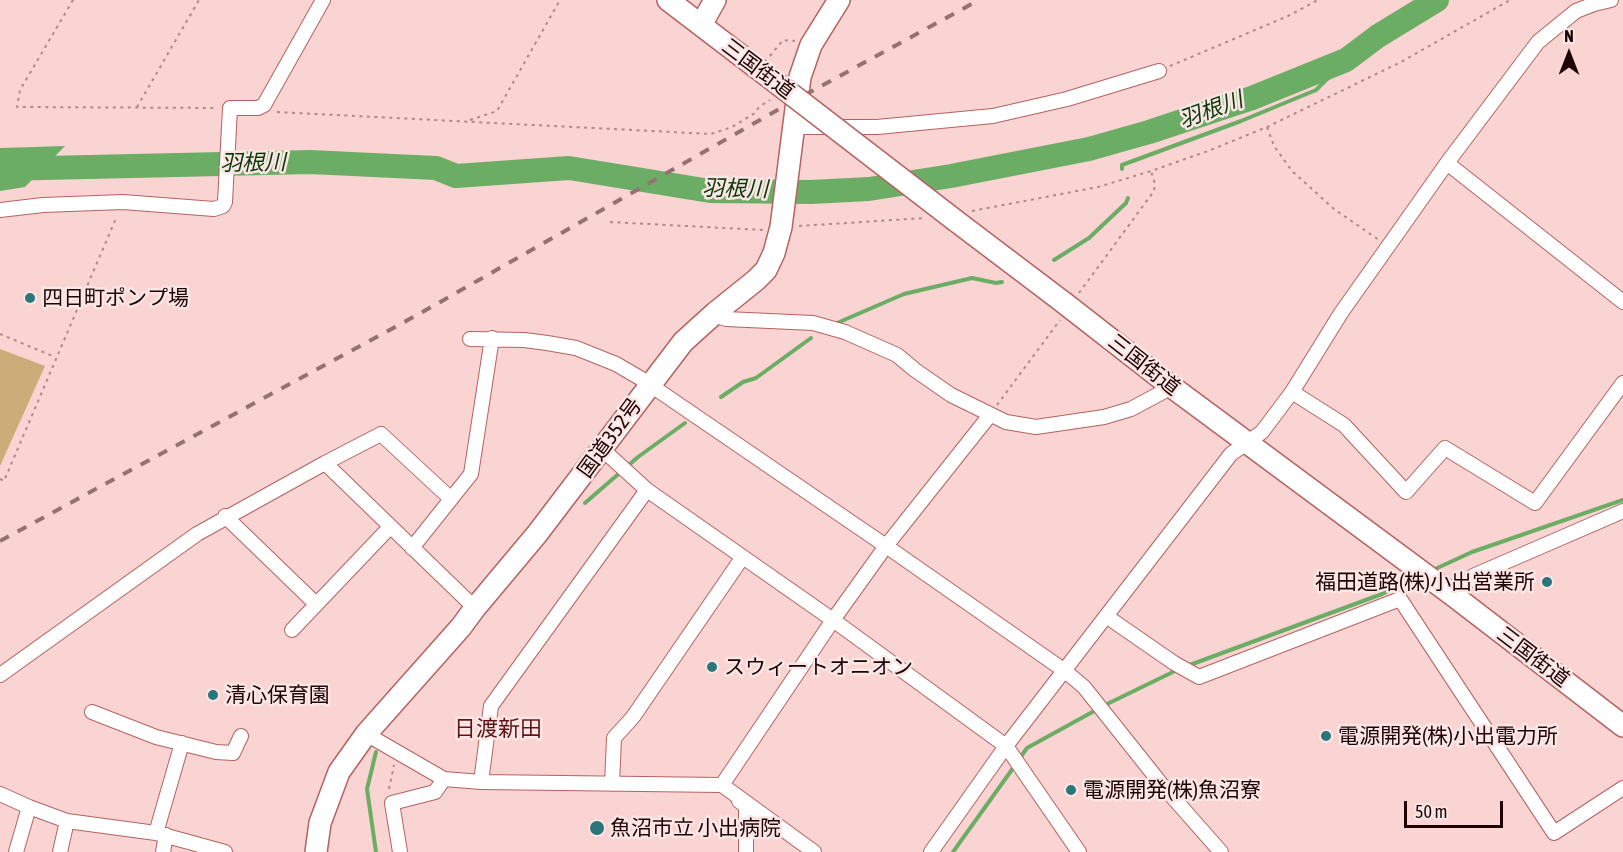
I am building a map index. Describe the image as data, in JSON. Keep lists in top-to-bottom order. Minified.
{"streets":{"highway":["三国街道","国道352号"]},"crossings":[["三国街道","国道352号"]],"districts":["日渡新田"],"water":["羽根川"],"places":["四日町ポンプ場","福田道路(株)小出営業所","スウィートオニオン","清心保育園","電源開発(株)小出電力所","電源開発(株)魚沼寮","魚沼市立 小出病院"],"scale_bar":"50 m","north":"top"}
